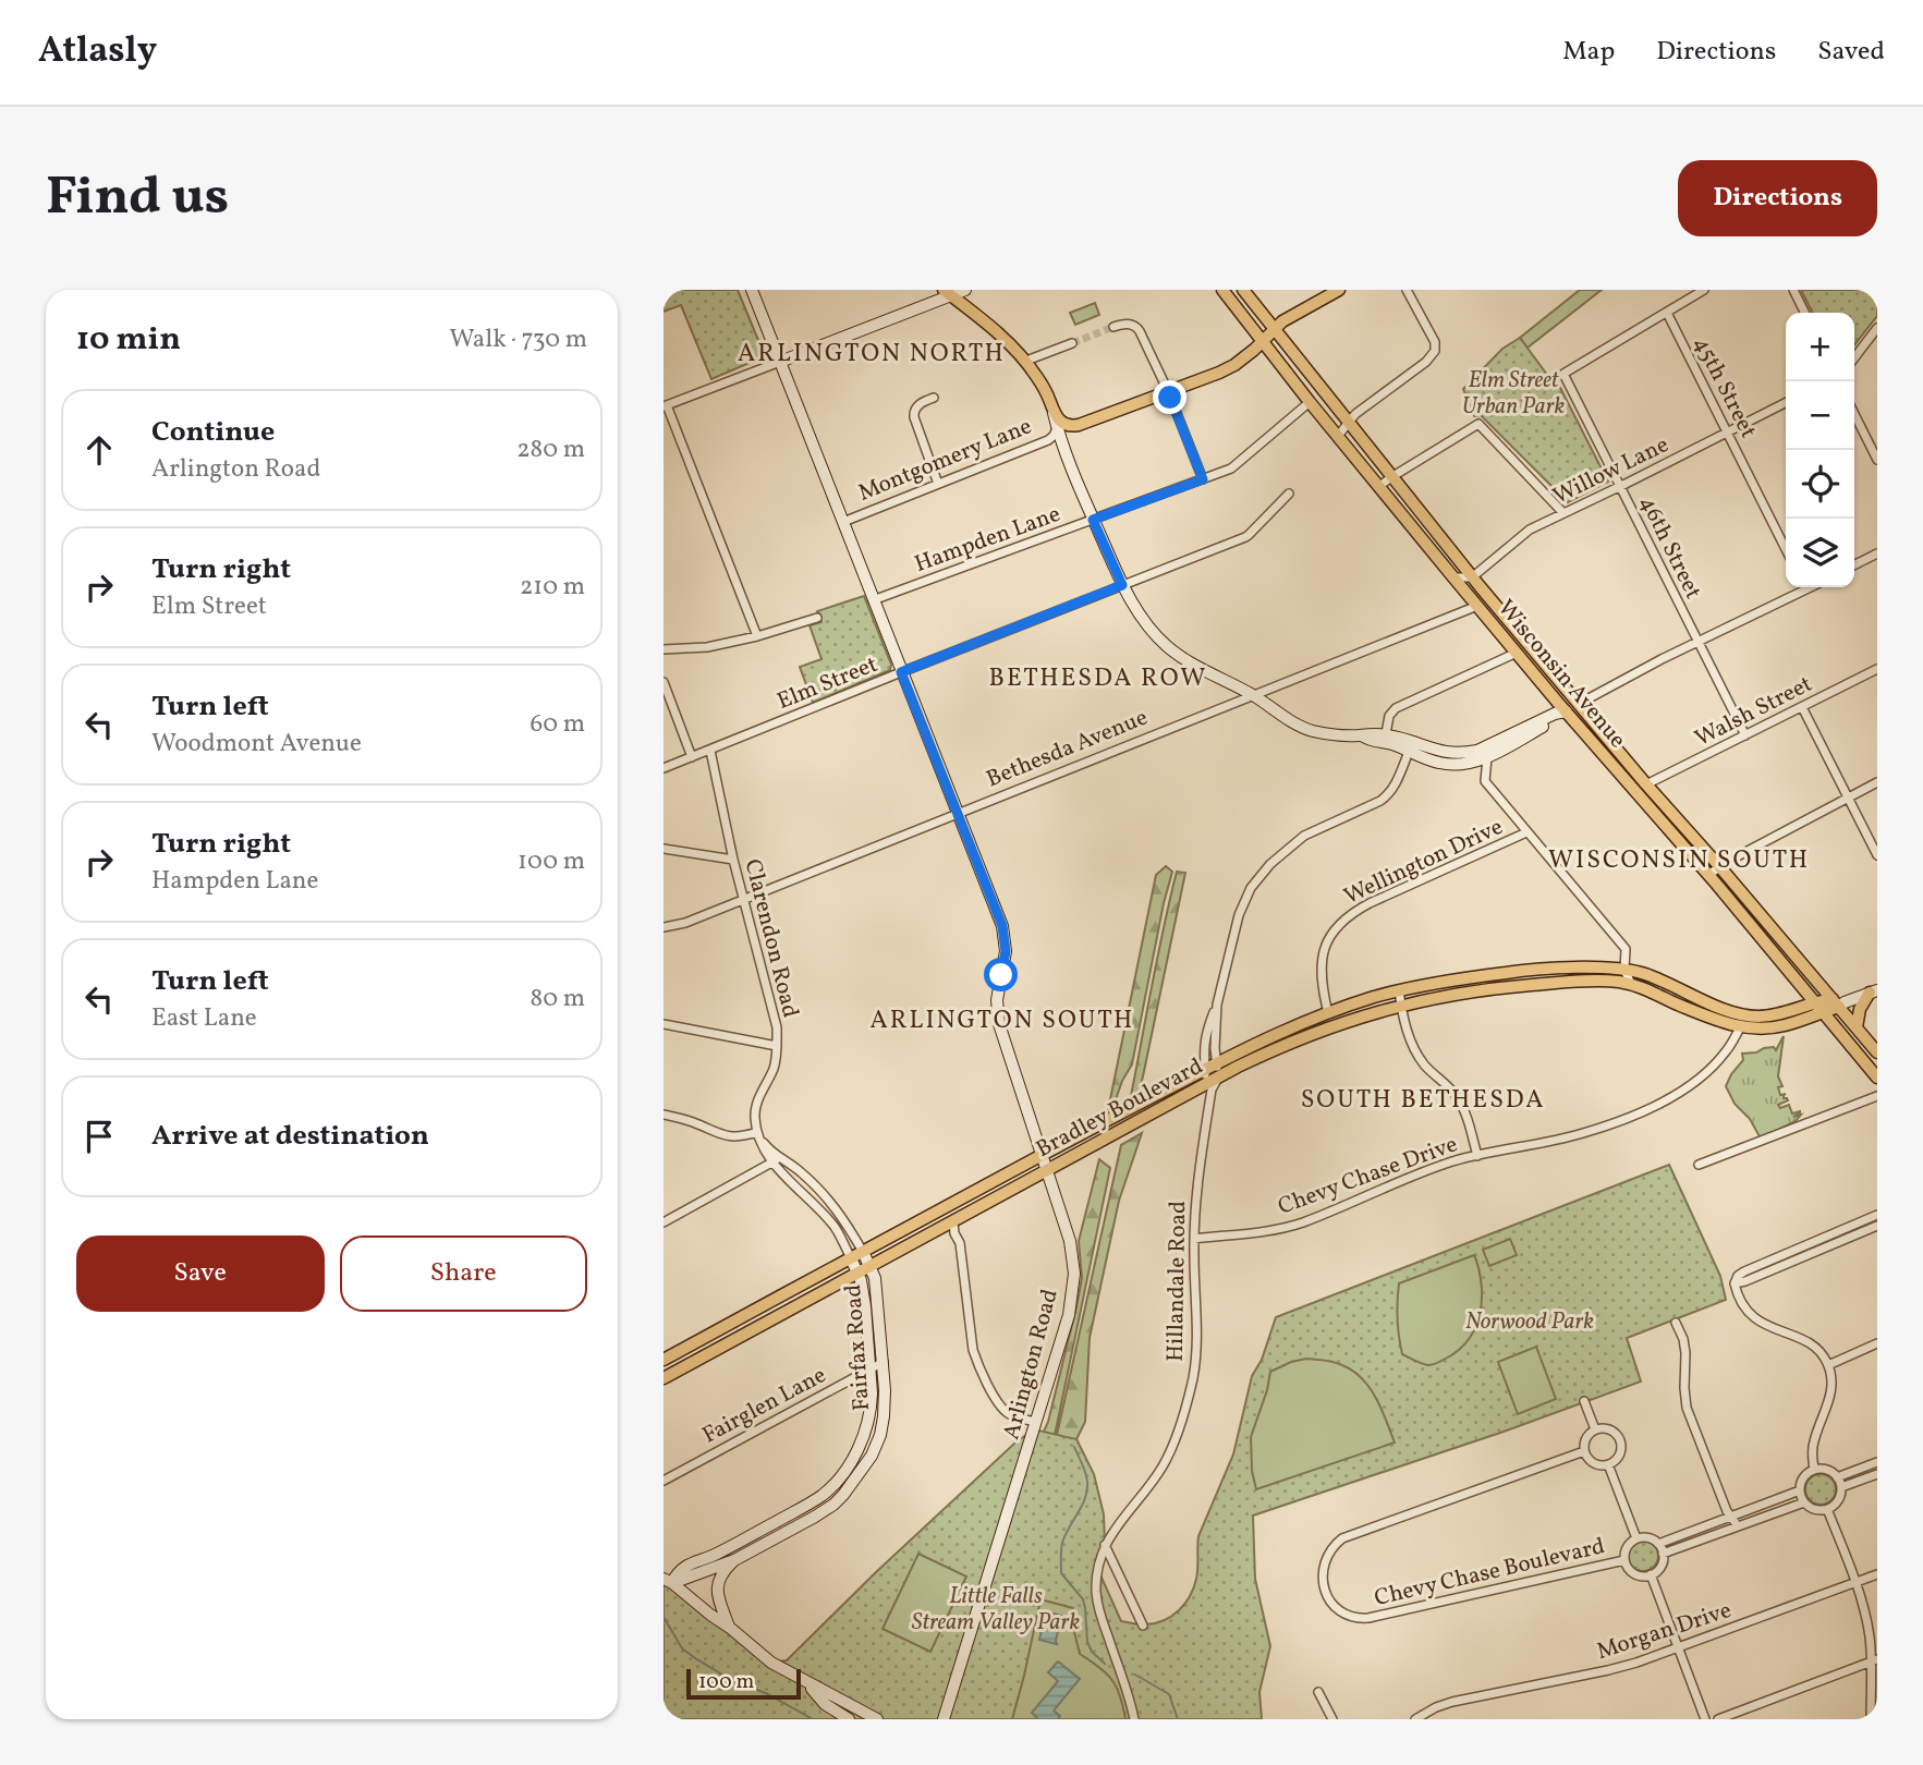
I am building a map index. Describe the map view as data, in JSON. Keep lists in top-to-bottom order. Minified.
{"streets":{"main road":["Montgomery Lane","Wisconsin Avenue","Bradley Boulevard"],"street":["45th Street","Willow Lane","Hampden Lane","46th Street","Elm Street","Walsh Street","Bethesda Avenue","Wellington Drive","Clarendon Road","Chevy Chase Drive","Hillandale Road","Fairfax Road","Arlington Road","Fairglen Lane","Chevy Chase Boulevard","Morgan Drive"]},"crossings":[["45th Street","Willow Lane"],["45th Street","46th Street"],["Montgomery Lane","Wisconsin Avenue"],["Montgomery Lane","Arlington Road"],["Willow Lane","46th Street"],["Willow Lane","Wisconsin Avenue"],["Hampden Lane","Wisconsin Avenue"],["Hampden Lane","Arlington Road"],["46th Street","Walsh Street"],["Wisconsin Avenue","Walsh Street"],["Wisconsin Avenue","Bethesda Avenue"],["Wisconsin Avenue","Bradley Boulevard"],["Elm Street","Clarendon Road"],["Elm Street","Arlington Road"],["Bethesda Avenue","Clarendon Road"],["Bethesda Avenue","Arlington Road"],["Wellington Drive","Bradley Boulevard"],["Clarendon Road","Fairfax Road"],["Bradley Boulevard","Chevy Chase Drive"],["Bradley Boulevard","Hillandale Road"],["Bradley Boulevard","Fairfax Road"],["Bradley Boulevard","Arlington Road"],["Chevy Chase Drive","Hillandale Road"],["Fairfax Road","Fairglen Lane"]],"districts":["ARLINGTON NORTH","BETHESDA ROW","WISCONSIN SOUTH","ARLINGTON SOUTH","SOUTH BETHESDA"],"parks":["Elm Street Urban Park","Norwood Park","Little Falls Stream Valley Park"],"scale_bar":"100 m","page":{"header":"Atlasly","nav":["Map","Directions","Saved"],"buttons":["Directions",["Save","Share"]],"title":"Find us","heading":["10 min","Walk · 730 m"],"map_buttons":["+","−"],"list":[["Continue","Arlington Road","280 m"],["Turn right","Elm Street","210 m"],["Turn left","Woodmont Avenue","60 m"],["Turn right","Hampden Lane","100 m"],["Turn left","East Lane","80 m"],"Arrive at destination"],"scale":"100 m"}}
